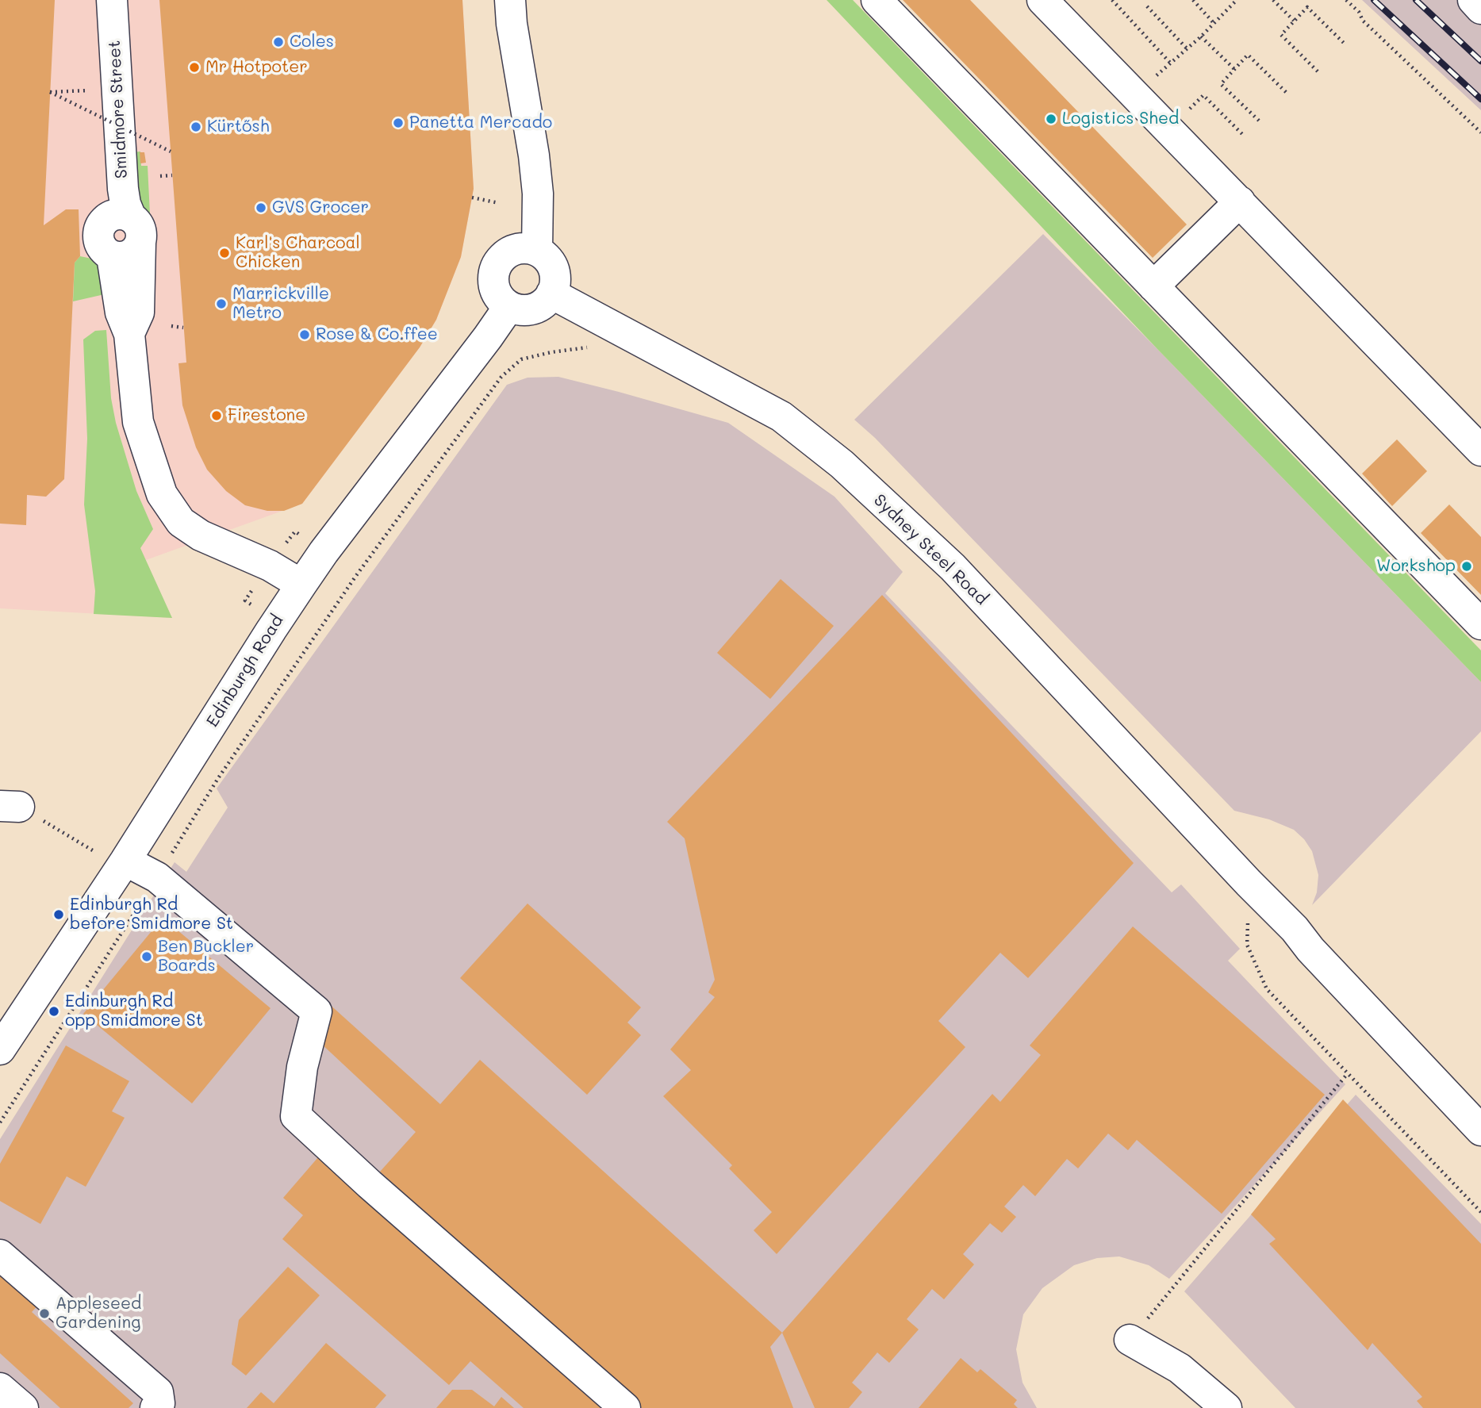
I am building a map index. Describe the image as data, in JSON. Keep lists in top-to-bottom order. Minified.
{"streets":{"street":["Smidmore Street","Sydney Steel Road","Edinburgh Road"]},"crossings":[["Smidmore Street","Edinburgh Road"],["Sydney Steel Road","Edinburgh Road"]],"places":["Coles","Mr Hotpoter","Logistics Shed","Panetta Mercado","Kürtősh","GVS Grocer","Karl's Charcoal Chicken","Marrickville Metro","Rose & Co.ffee","Firestone","Workshop","Edinburgh Rd before Smidmore St","Ben Buckler Boards","Edinburgh Rd opp Smidmore St","Appleseed Gardening"]}
